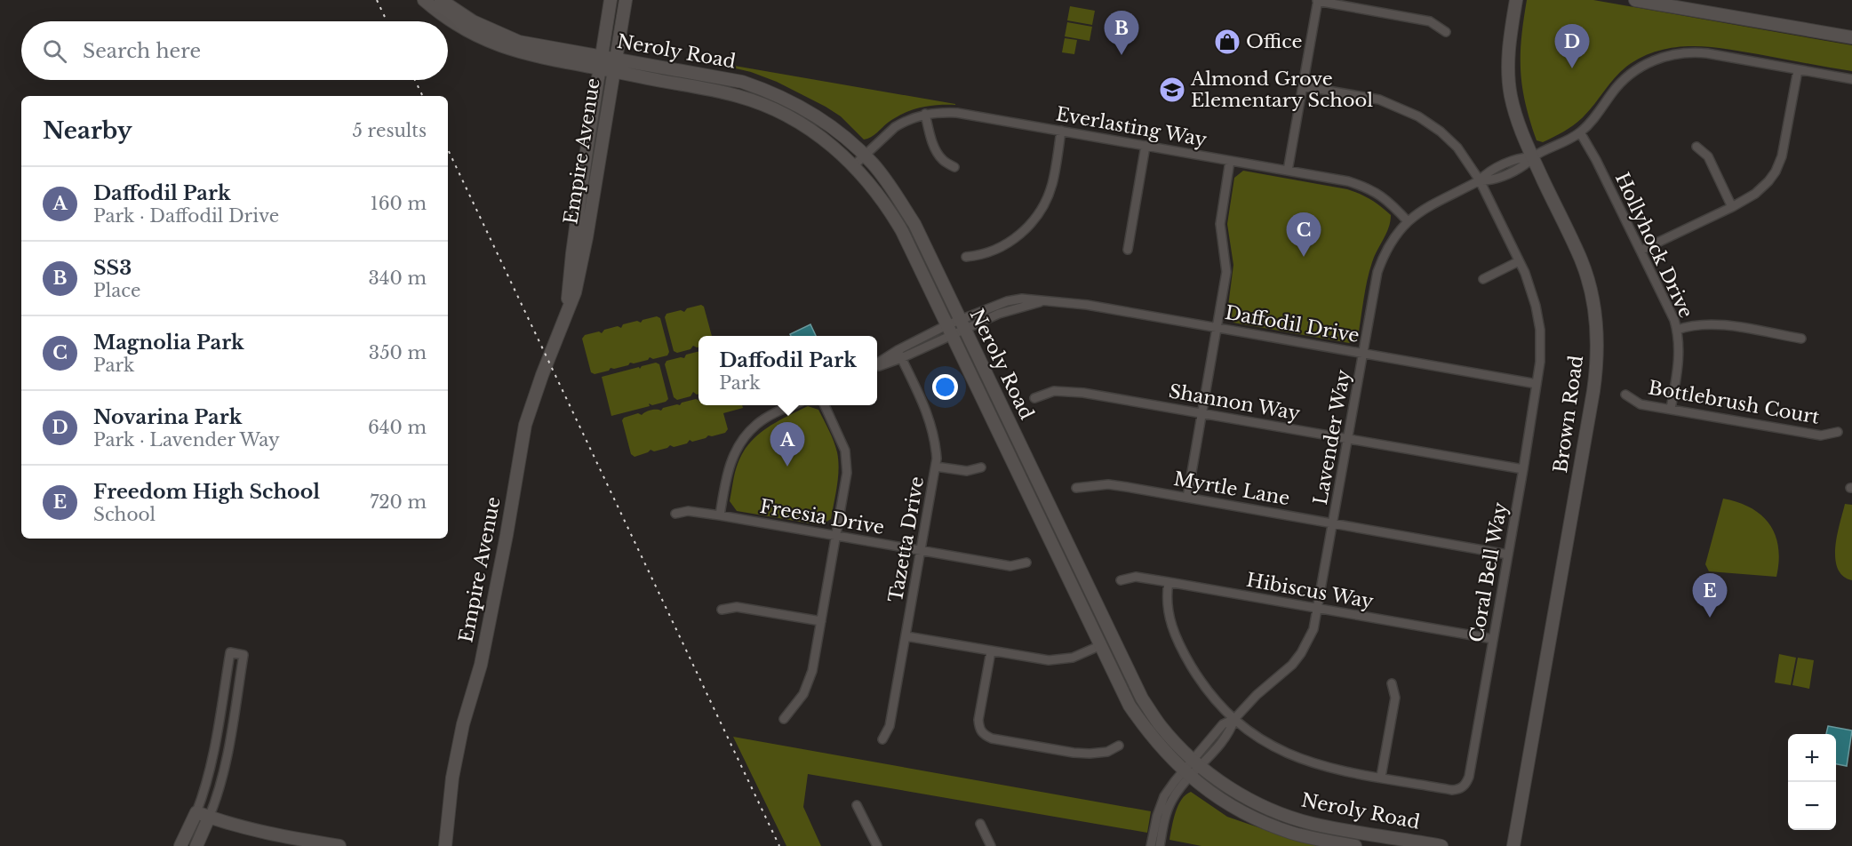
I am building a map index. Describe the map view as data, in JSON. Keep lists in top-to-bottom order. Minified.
{"streets":{"street":["Neroly Road","Everlasting Way","Empire Avenue","Hollyhock Drive","Daffodil Drive","Shannon Way","Bottlebrush Court","Brown Road","Lavender Way","Myrtle Lane","Freesia Drive","Tazetta Drive","Coral Bell Way","Hibiscus Way"]},"crossings":[["Neroly Road","Everlasting Way"],["Neroly Road","Empire Avenue"],["Neroly Road","Daffodil Drive"],["Neroly Road","Lavender Way"],["Everlasting Way","Lavender Way"],["Hollyhock Drive","Bottlebrush Court"],["Hollyhock Drive","Lavender Way"],["Daffodil Drive","Lavender Way"],["Daffodil Drive","Tazetta Drive"],["Daffodil Drive","Coral Bell Way"],["Shannon Way","Lavender Way"],["Shannon Way","Coral Bell Way"],["Brown Road","Lavender Way"],["Lavender Way","Myrtle Lane"],["Lavender Way","Coral Bell Way"],["Lavender Way","Hibiscus Way"],["Myrtle Lane","Coral Bell Way"],["Freesia Drive","Tazetta Drive"],["Coral Bell Way","Hibiscus Way"]],"places":{"shop":["Office"],"school or university":["Almond Grove Elementary School"]},"page":{"pins":["B","D","C","A","E"],"search":"Search here","heading":["Nearby","5 results"],"list":[{"mark":"A","name":"Daffodil Park","note":"Park · Daffodil Drive","value":"160 m"},{"mark":"B","name":"SS3","note":"Place","value":"340 m"},{"mark":"C","name":"Magnolia Park","note":"Park","value":"350 m"},{"mark":"D","name":"Novarina Park","note":"Park · Lavender Way","value":"640 m"},{"mark":"E","name":"Freedom High School","note":"School","value":"720 m"}],"popup":["Daffodil Park","Park"],"map_buttons":["+","−"]}}
